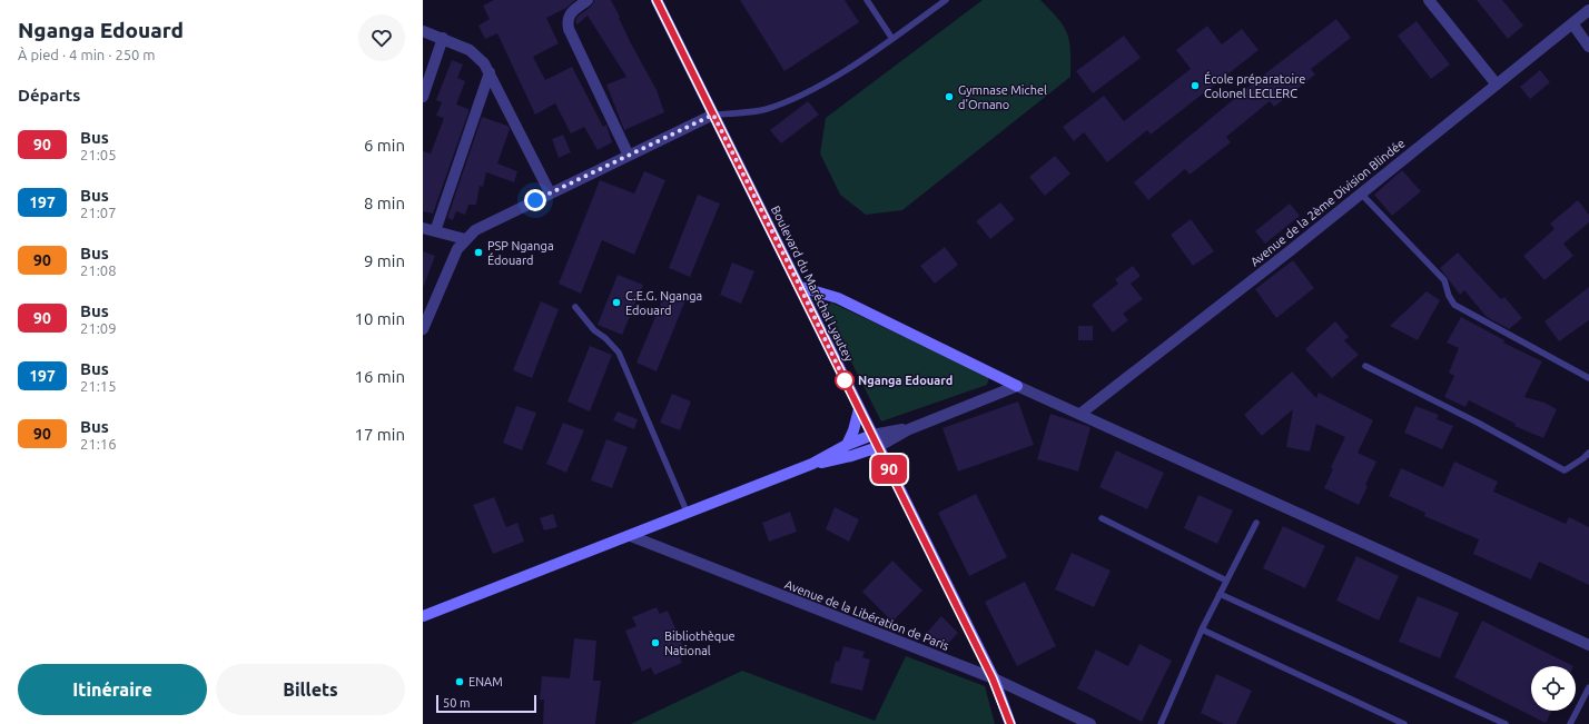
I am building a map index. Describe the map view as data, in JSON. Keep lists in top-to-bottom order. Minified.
{"streets":{"main road":["Boulevard du Maréchal Lyautey"],"street":["Avenue de la 2ème Division Blindée","Avenue de la Libération de Paris"]},"crossings":[["Boulevard du Maréchal Lyautey","Avenue de la Libération de Paris"]],"places":["École préparatoire Colonel LECLERC","Gymnase Michel d'Ornano","PSP Nganga Édouard","C.E.G. Nganga Edouard","Nganga Edouard","Bibliothèque National","ENAM"],"lines":["bus line 90"],"scale_bar":"50 m","page":{"heading":[["Nganga Edouard","À pied · 4 min · 250 m"],"Départs"],"on_map":"90","list":[{"mark":"90","name":"Bus","note":"21:05","value":"6 min"},{"mark":"197","name":"Bus","note":"21:07","value":"8 min"},{"mark":"90","name":"Bus","note":"21:08","value":"9 min"},{"mark":"90","name":"Bus","note":"21:09","value":"10 min"},{"mark":"197","name":"Bus","note":"21:15","value":"16 min"},{"mark":"90","name":"Bus","note":"21:16","value":"17 min"}],"buttons":["Itinéraire","Billets"],"scale":"50 m"}}
